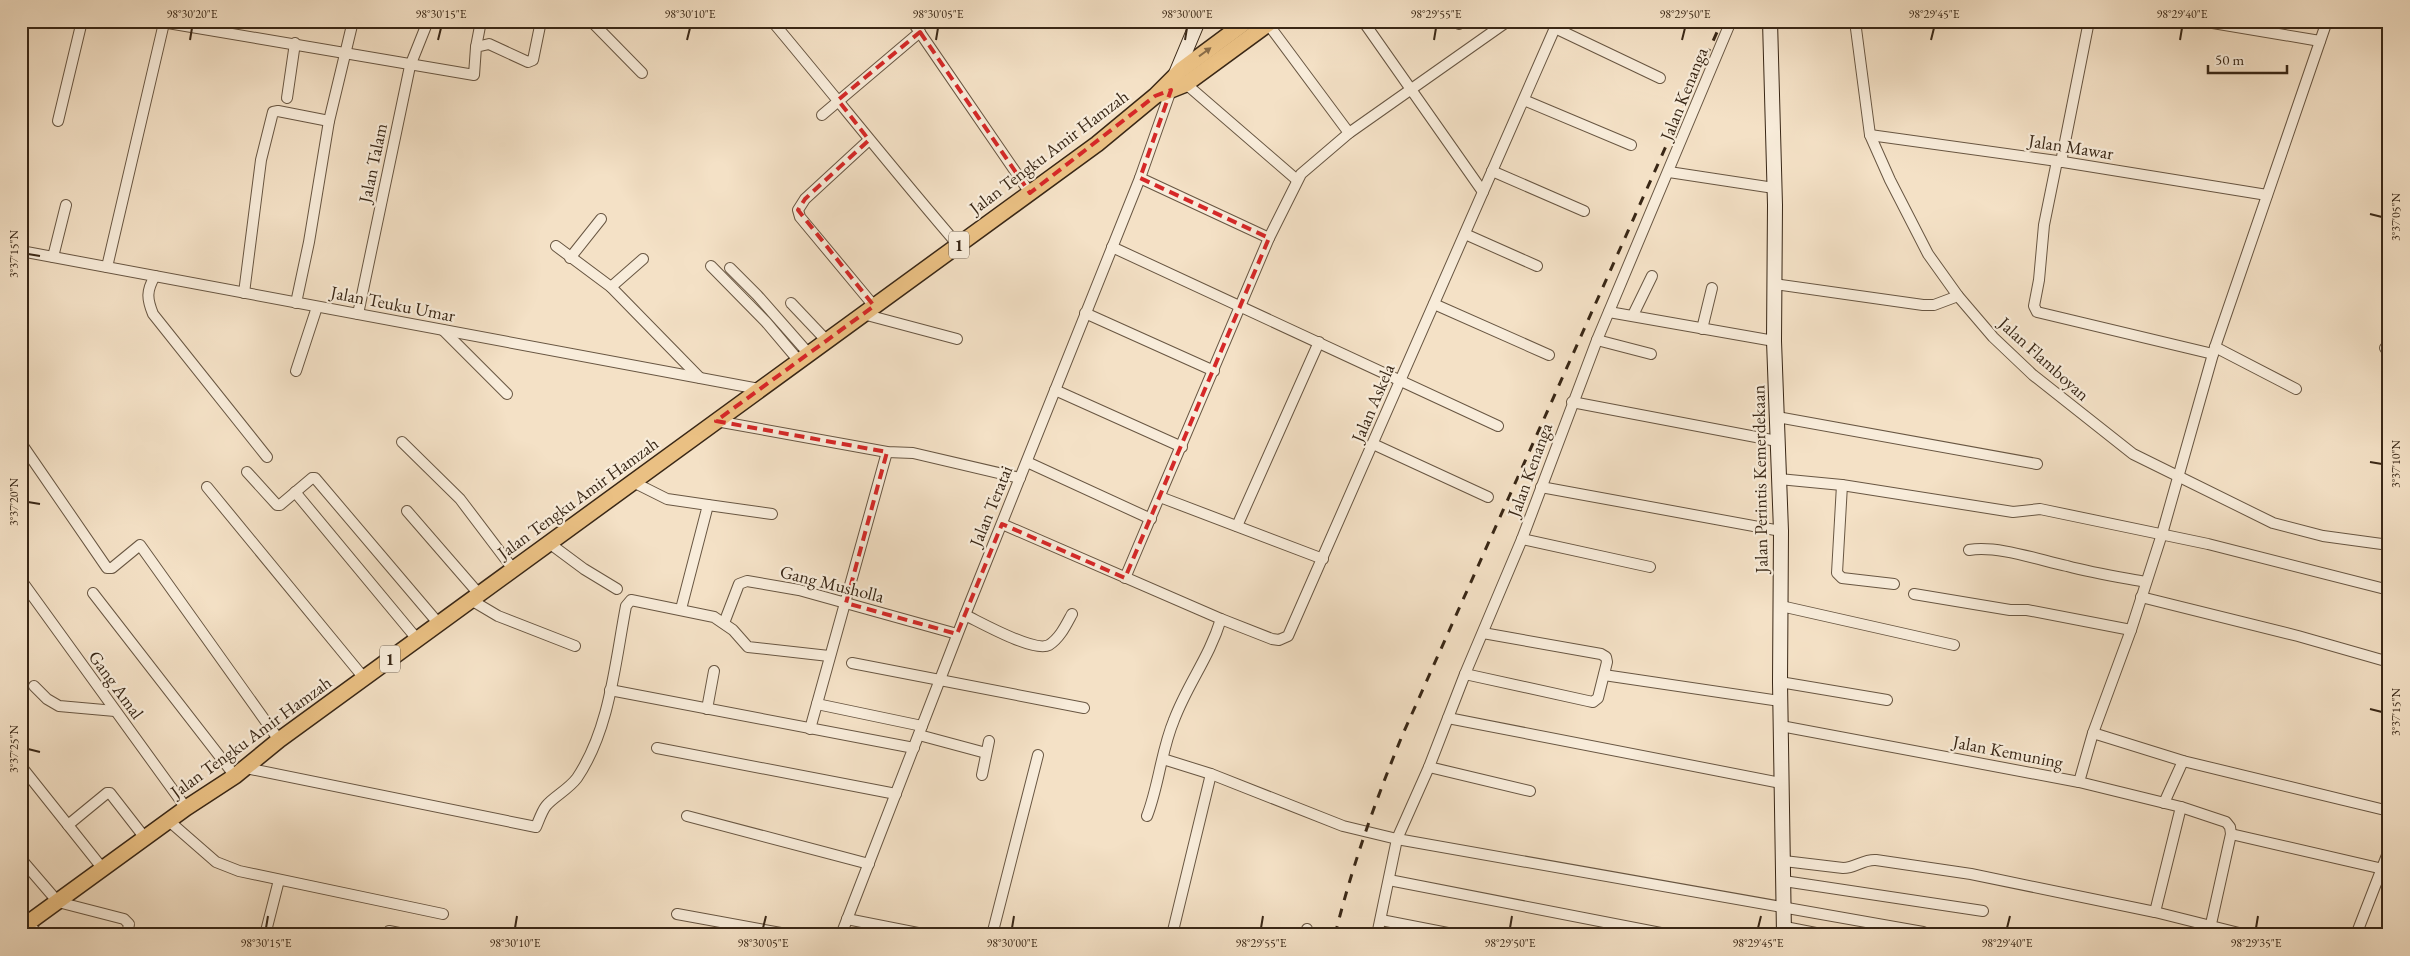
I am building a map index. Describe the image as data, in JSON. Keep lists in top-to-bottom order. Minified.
{"streets":{"main road":["Jalan Tengku Amir Hamzah","1"],"street":["Jalan Kenanga","Jalan Mawar","Jalan Talam","Jalan Teuku Umar","Jalan Flamboyan","Jalan Askela","Jalan Perintis Kemerdekaan","Jalan Teratai","Gang Musholla","Gang Amal","Jalan Kemuning"]},"crossings":[["Jalan Mawar","Jalan Flamboyan"],["Jalan Tengku Amir Hamzah","Jalan Teuku Umar"],["Jalan Tengku Amir Hamzah","Jalan Teratai"],["Jalan Tengku Amir Hamzah","Gang Amal"],["Jalan Talam","Jalan Teuku Umar"],["Jalan Askela","Jalan Teratai"],["Jalan Perintis Kemerdekaan","Jalan Kemuning"],["Jalan Teratai","Gang Musholla"]],"scale_bar":"50 m","coordinates":["98°30'20\"E","98°30'15\"E","98°30'10\"E","98°30'05\"E","98°30'00\"E","98°29'55\"E","98°29'50\"E","98°29'45\"E","98°29'40\"E","3°37'05\"N","3°37'15\"N","3°37'10\"N","3°37'20\"N","3°37'25\"N","98°29'35\"E"]}
